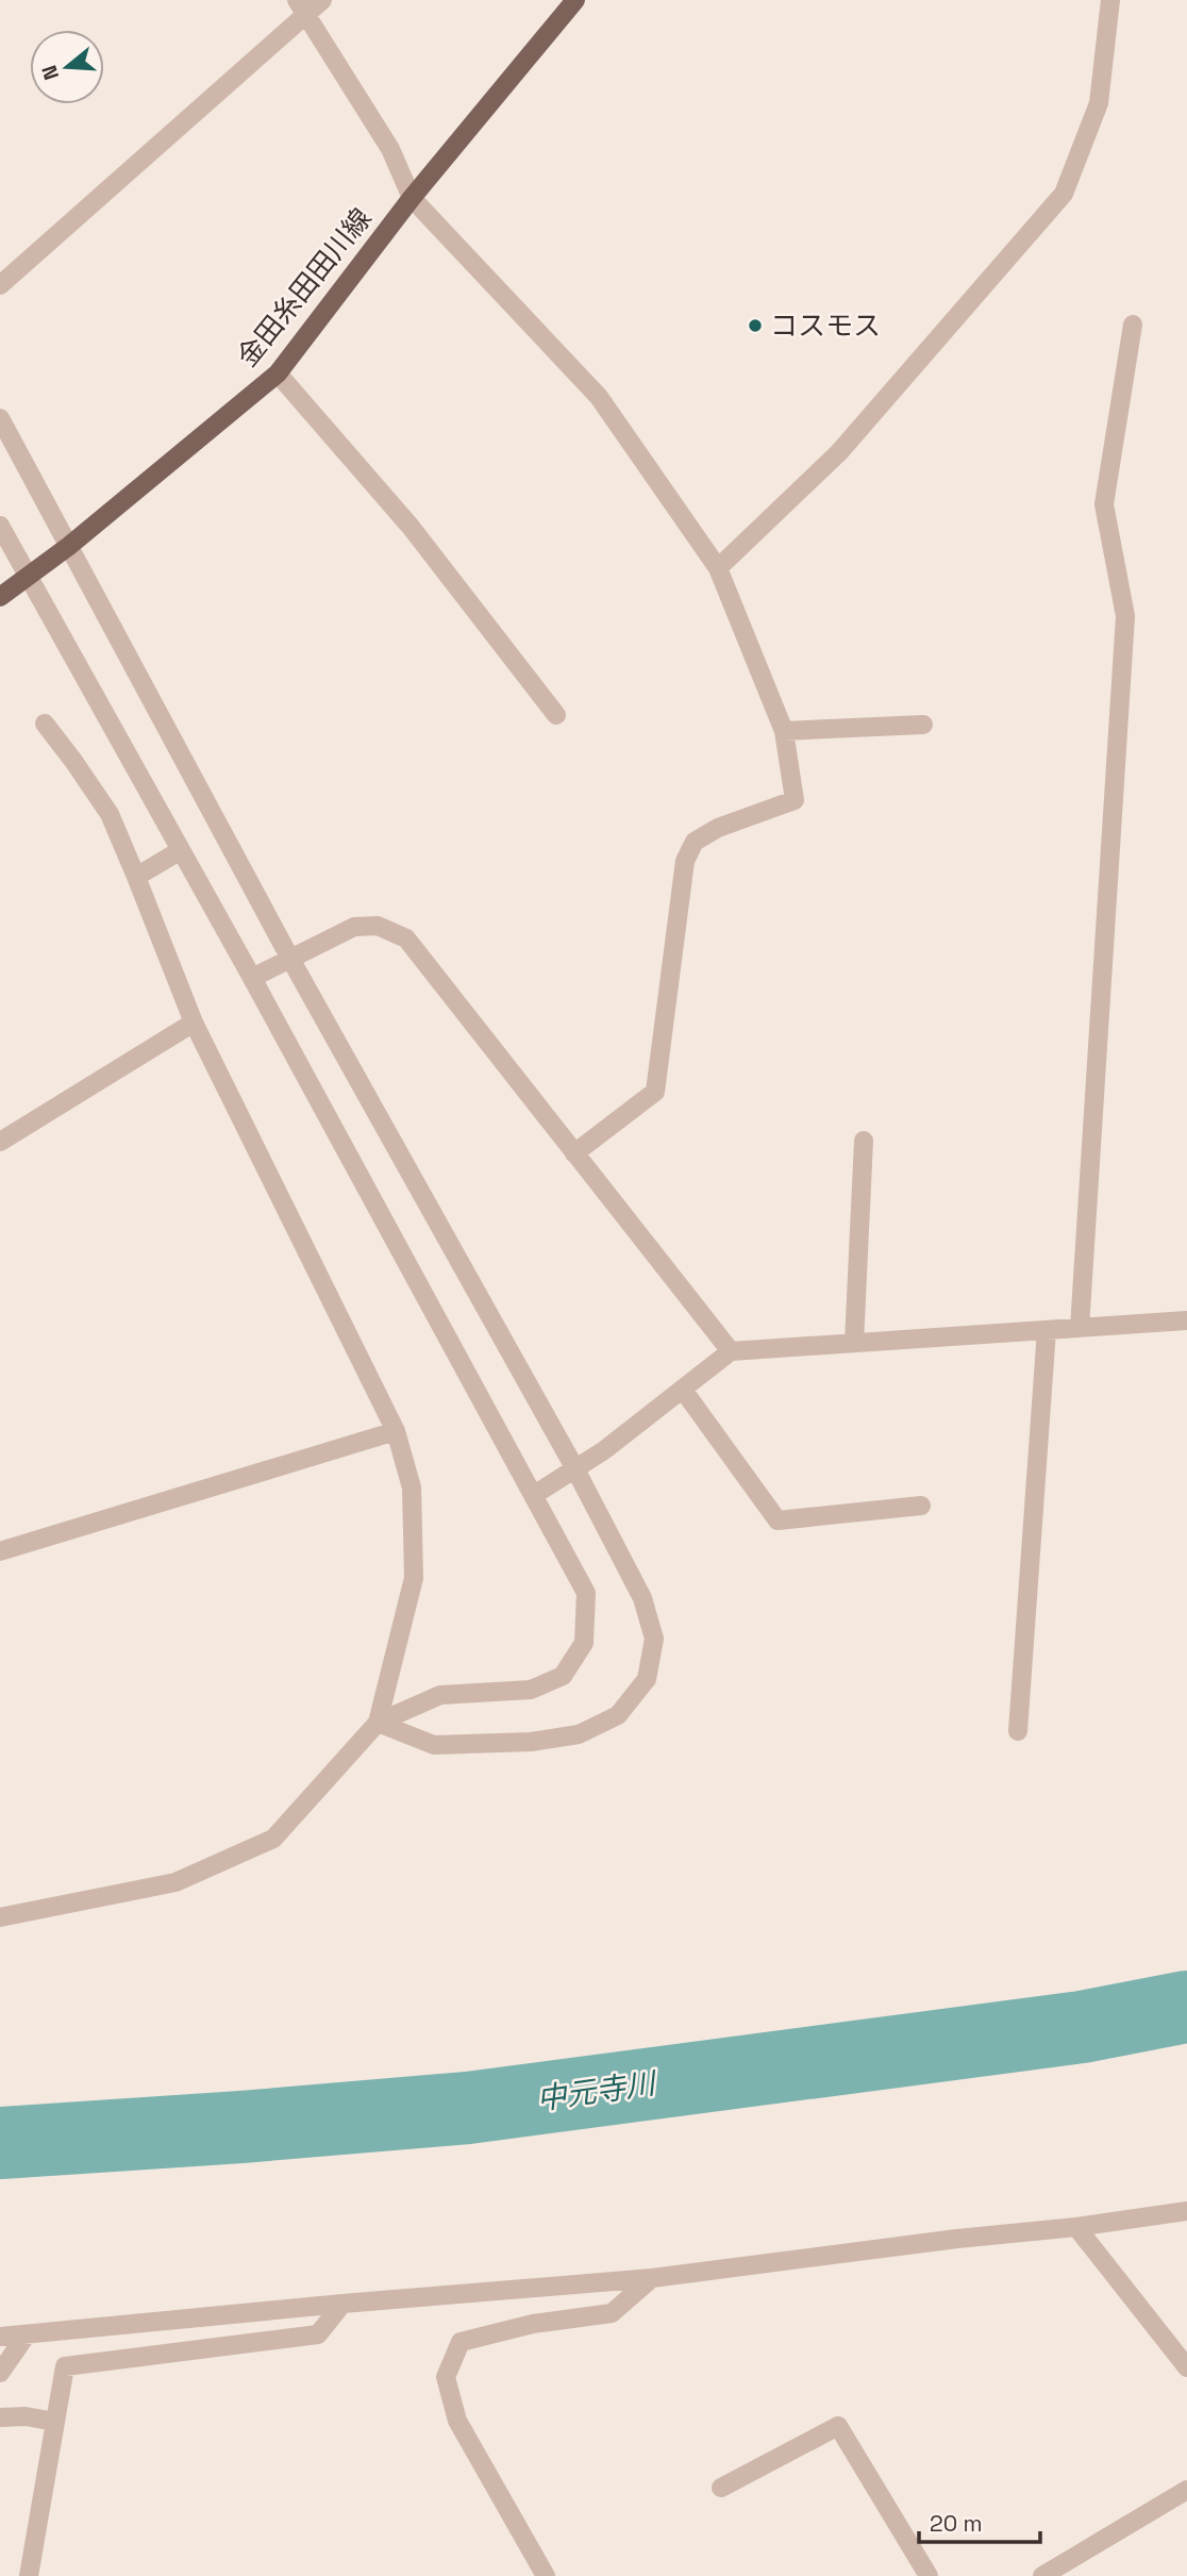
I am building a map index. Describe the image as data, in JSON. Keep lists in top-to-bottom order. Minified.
{"streets":{"main road":["金田糸田田川線"]},"water":["中元寺川"],"places":["コスモス"],"scale_bar":"20 m","north":"left"}
